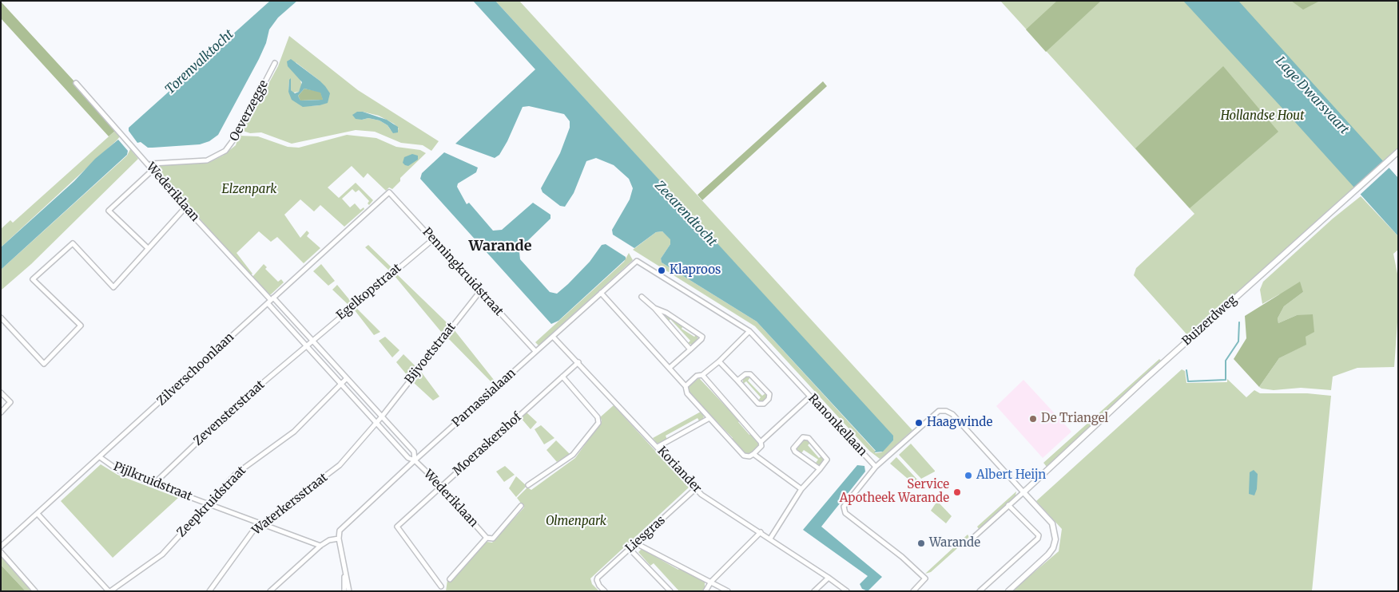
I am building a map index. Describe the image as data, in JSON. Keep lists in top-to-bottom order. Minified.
{"streets":{"street":["Oeverzegge","Wederiklaan","Penningkruidstraat","Egelkopstraat","Buizerdweg","Bijvoetstraat","Zilverschoonlaan","Parnassialaan","Zevensterstraat","Ranonkellaan","Moeraskershof","Koriander","Pijlkruidstraat","Zeepkruidstraat","Waterkersstraat","Liesgras"]},"crossings":[["Oeverzegge","Wederiklaan"],["Wederiklaan","Egelkopstraat"],["Wederiklaan","Bijvoetstraat"],["Wederiklaan","Zilverschoonlaan"],["Wederiklaan","Parnassialaan"],["Wederiklaan","Zevensterstraat"],["Wederiklaan","Moeraskershof"],["Wederiklaan","Zeepkruidstraat"],["Wederiklaan","Waterkersstraat"],["Penningkruidstraat","Egelkopstraat"],["Penningkruidstraat","Bijvoetstraat"],["Penningkruidstraat","Zilverschoonlaan"],["Penningkruidstraat","Parnassialaan"],["Egelkopstraat","Zevensterstraat"],["Buizerdweg","Ranonkellaan"],["Bijvoetstraat","Waterkersstraat"],["Zilverschoonlaan","Pijlkruidstraat"],["Parnassialaan","Ranonkellaan"],["Parnassialaan","Koriander"],["Zevensterstraat","Pijlkruidstraat"],["Moeraskershof","Koriander"],["Koriander","Liesgras"],["Pijlkruidstraat","Zeepkruidstraat"],["Pijlkruidstraat","Waterkersstraat"]],"districts":["Warande"],"water":["Torenvalktocht","Lage Dwarsvaart","Zeearendtocht"],"parks":["Hollandse Hout","Elzenpark","Olmenpark"],"places":["Klaproos","De Triangel","Haagwinde","Albert Heijn","Service Apotheek Warande","Warande"]}
